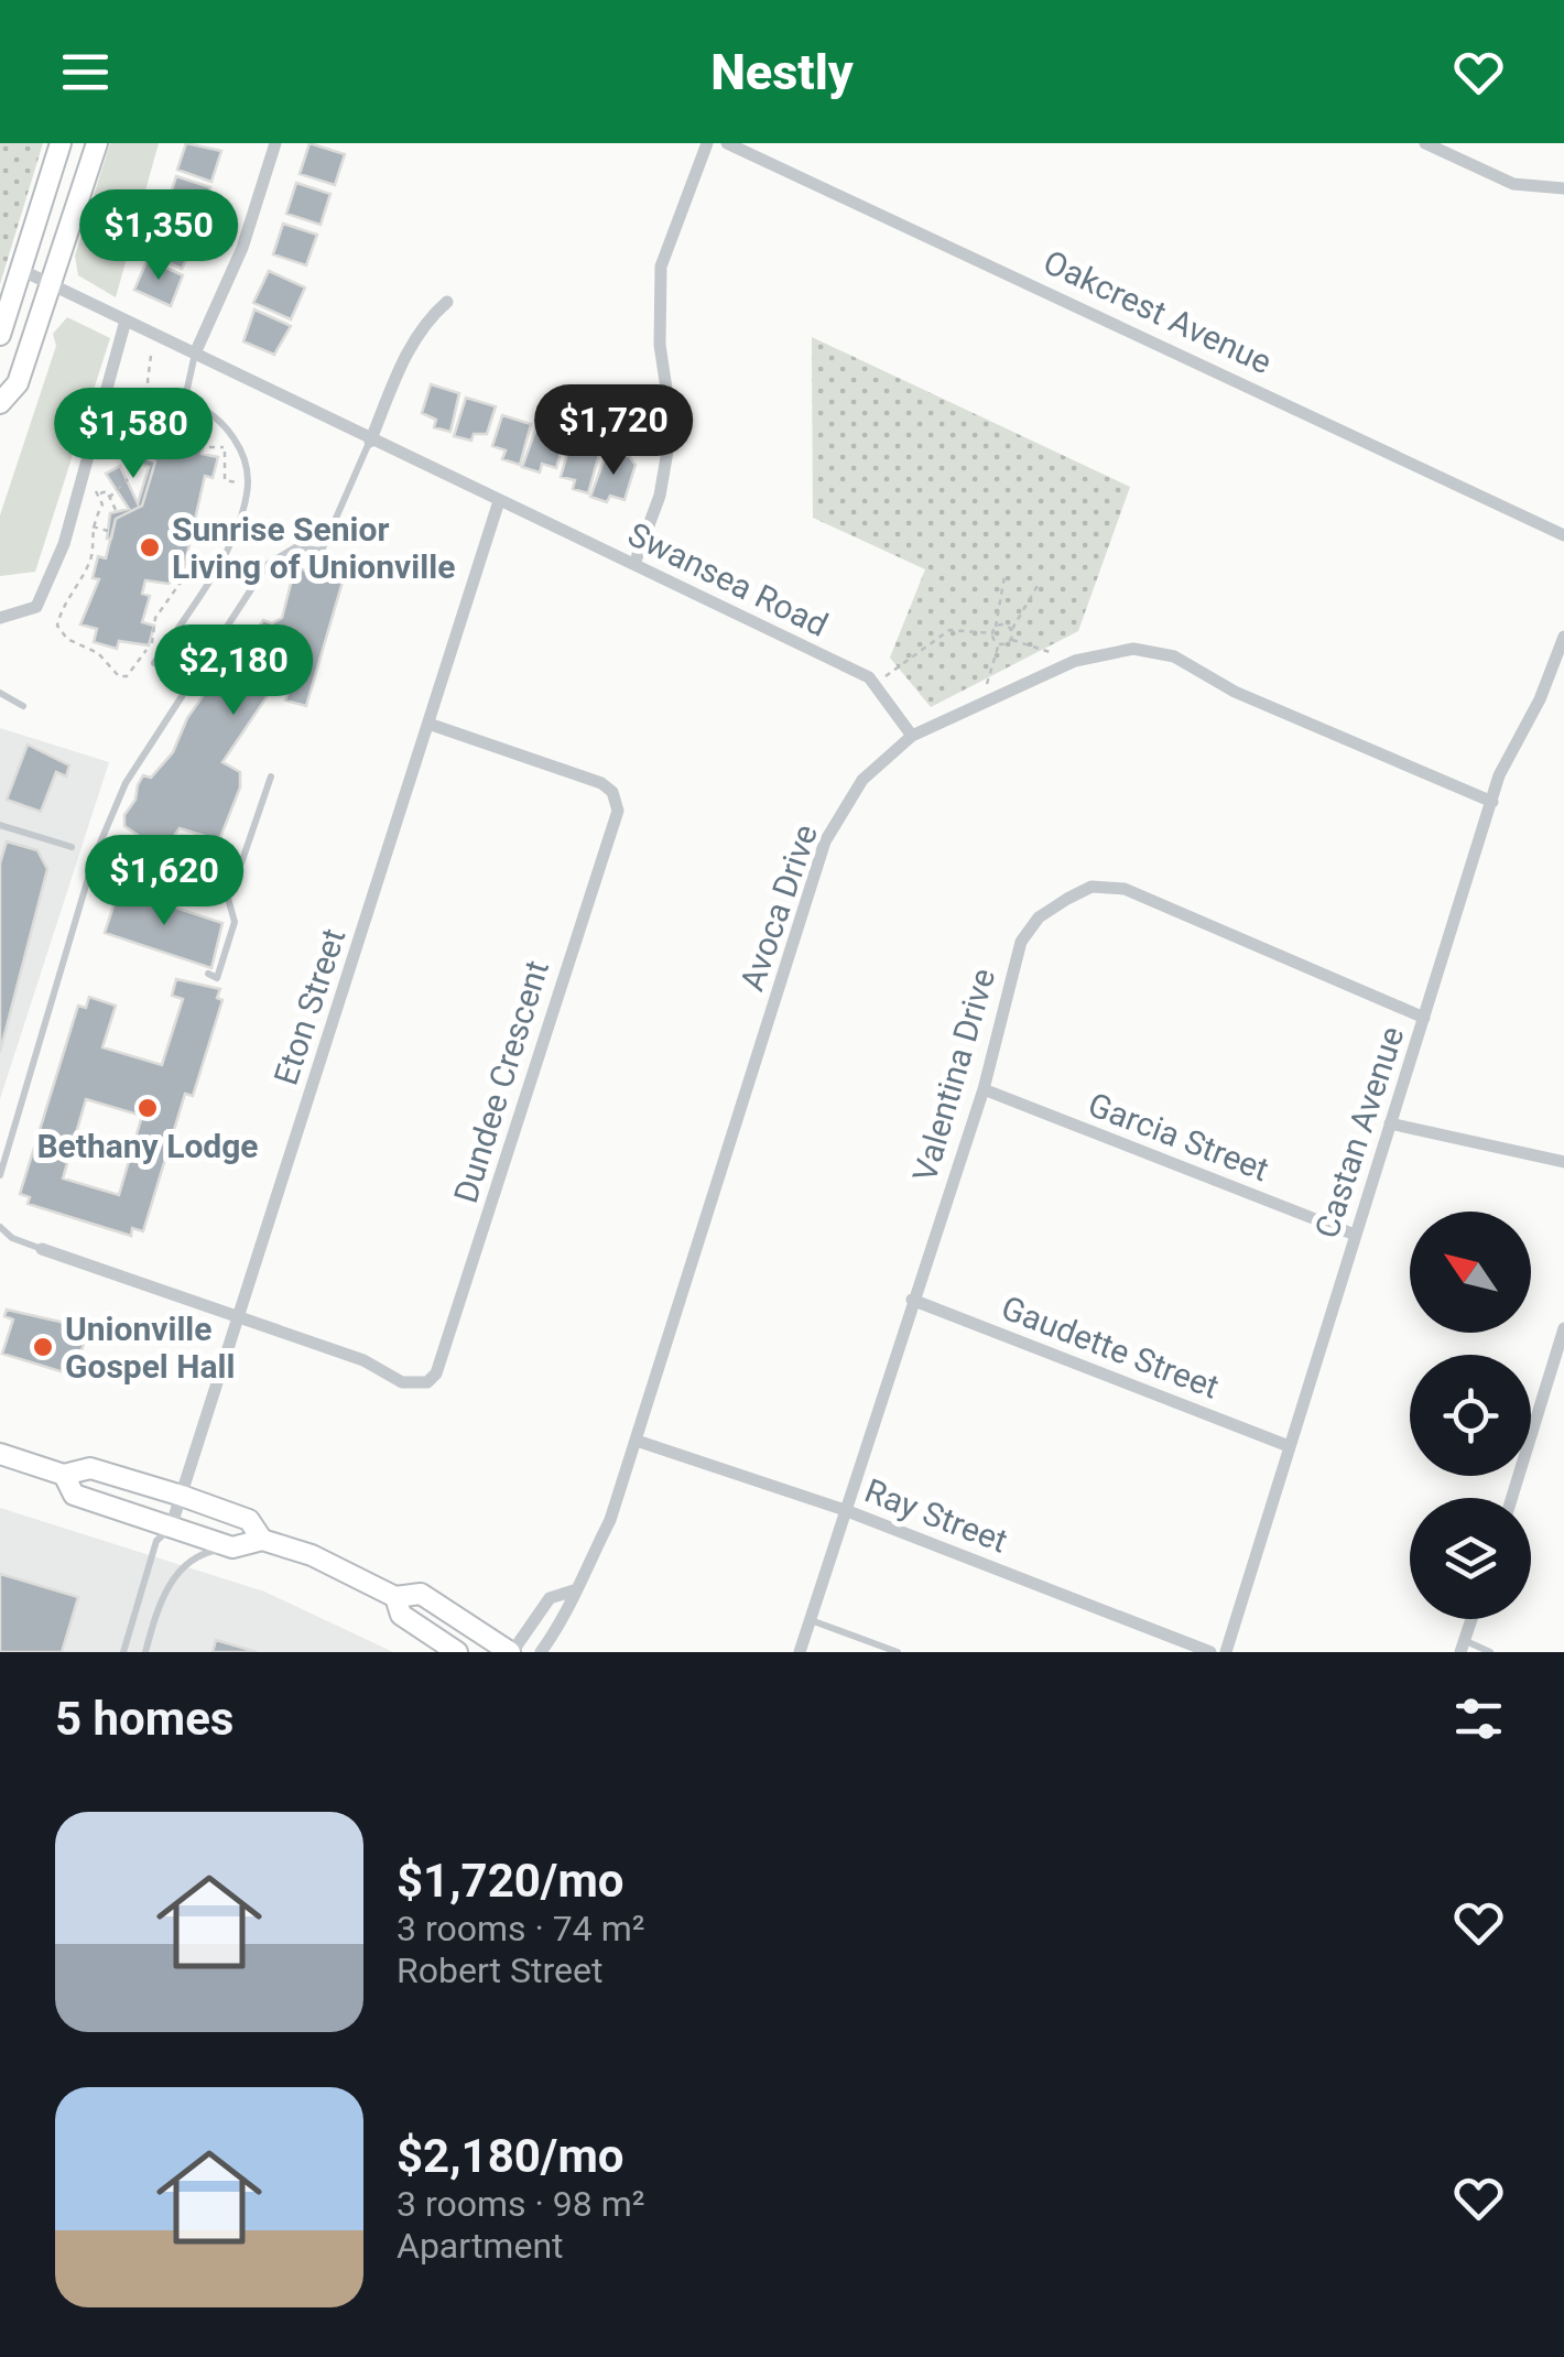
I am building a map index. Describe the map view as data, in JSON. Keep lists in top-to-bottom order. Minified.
{"streets":{"street":["Oakcrest Avenue","Swansea Road","Avoca Drive","Eton Street","Valentina Drive","Dundee Crescent","Castan Avenue","Garcia Street","Gaudette Street","Ray Street"]},"crossings":[["Swansea Road","Avoca Drive"],["Swansea Road","Eton Street"],["Avoca Drive","Castan Avenue"],["Avoca Drive","Ray Street"],["Eton Street","Dundee Crescent"],["Valentina Drive","Castan Avenue"],["Valentina Drive","Garcia Street"],["Valentina Drive","Gaudette Street"],["Valentina Drive","Ray Street"],["Castan Avenue","Garcia Street"],["Castan Avenue","Gaudette Street"]],"places":["Sunrise Senior Living of Unionville","Bethany Lodge","Unionville Gospel Hall"],"north":"top left","page":{"header":"Nestly","price":["$1,350","$1,720","$1,580","$2,180","$1,620"],"heading":"5 homes","list":[{"name":"$1,720/mo","note":"3 rooms · 74 m² · Robert Street"},{"name":"$2,180/mo","note":"3 rooms · 98 m² · Apartment"}]}}
